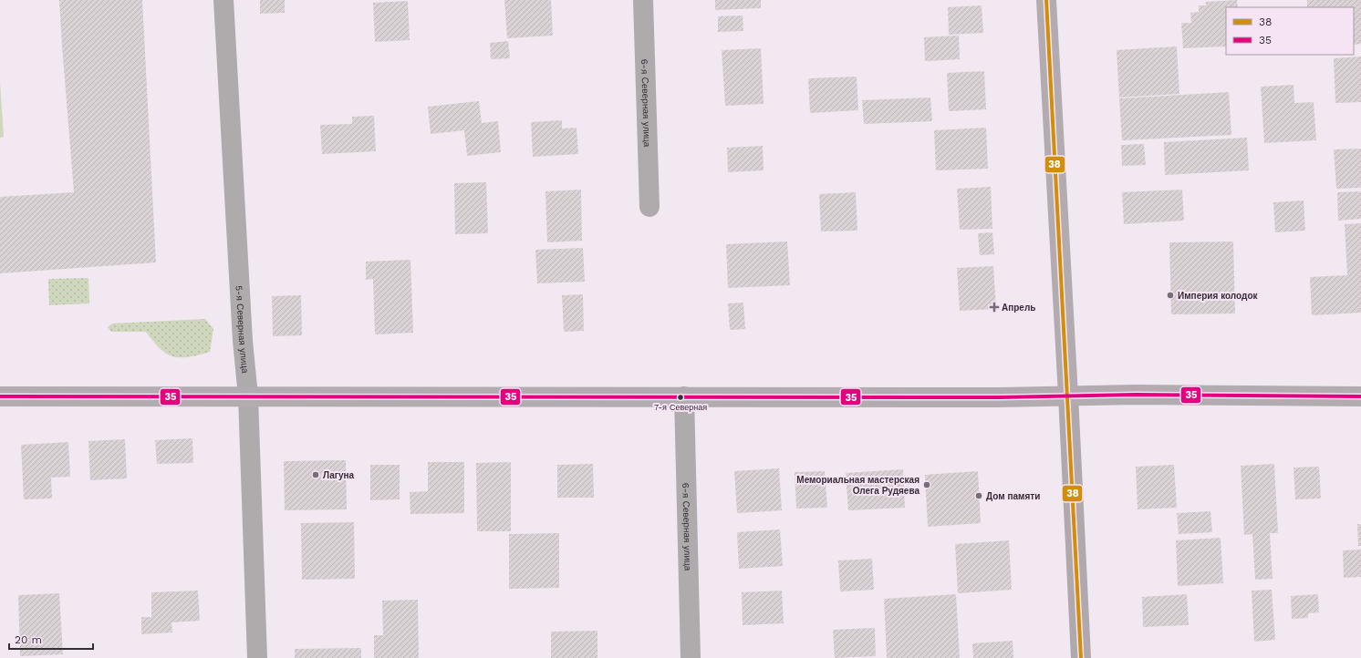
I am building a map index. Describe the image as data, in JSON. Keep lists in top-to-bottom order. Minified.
{"streets":{"street":["6-я Северная улица","5-я Северная улица"]},"places":{"other":["Империя колодок","7-я Северная","Лагуна","Мемориальная мастерская Олега Рудяева","Дом памяти"],"health":["Апрель"]},"lines":["transit line 38","transit line 35"],"legend":["38","35"],"scale_bar":"20 m"}
